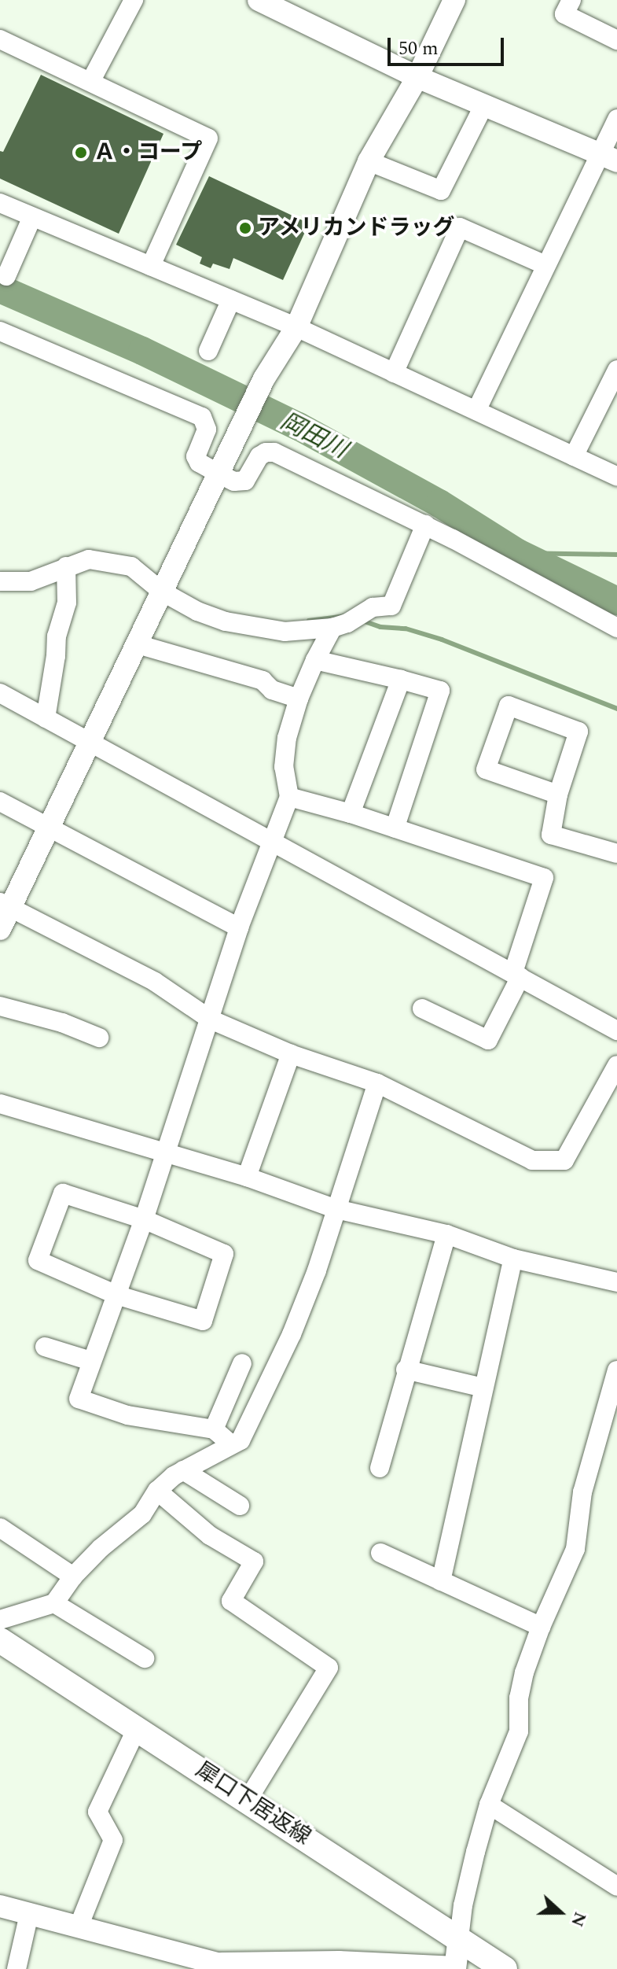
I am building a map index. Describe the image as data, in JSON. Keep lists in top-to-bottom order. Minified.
{"streets":{"main road":["犀口下居返線"]},"water":["岡田川"],"places":["Ａ・コープ","アメリカンドラッグ"],"scale_bar":"50 m","north":"right"}
